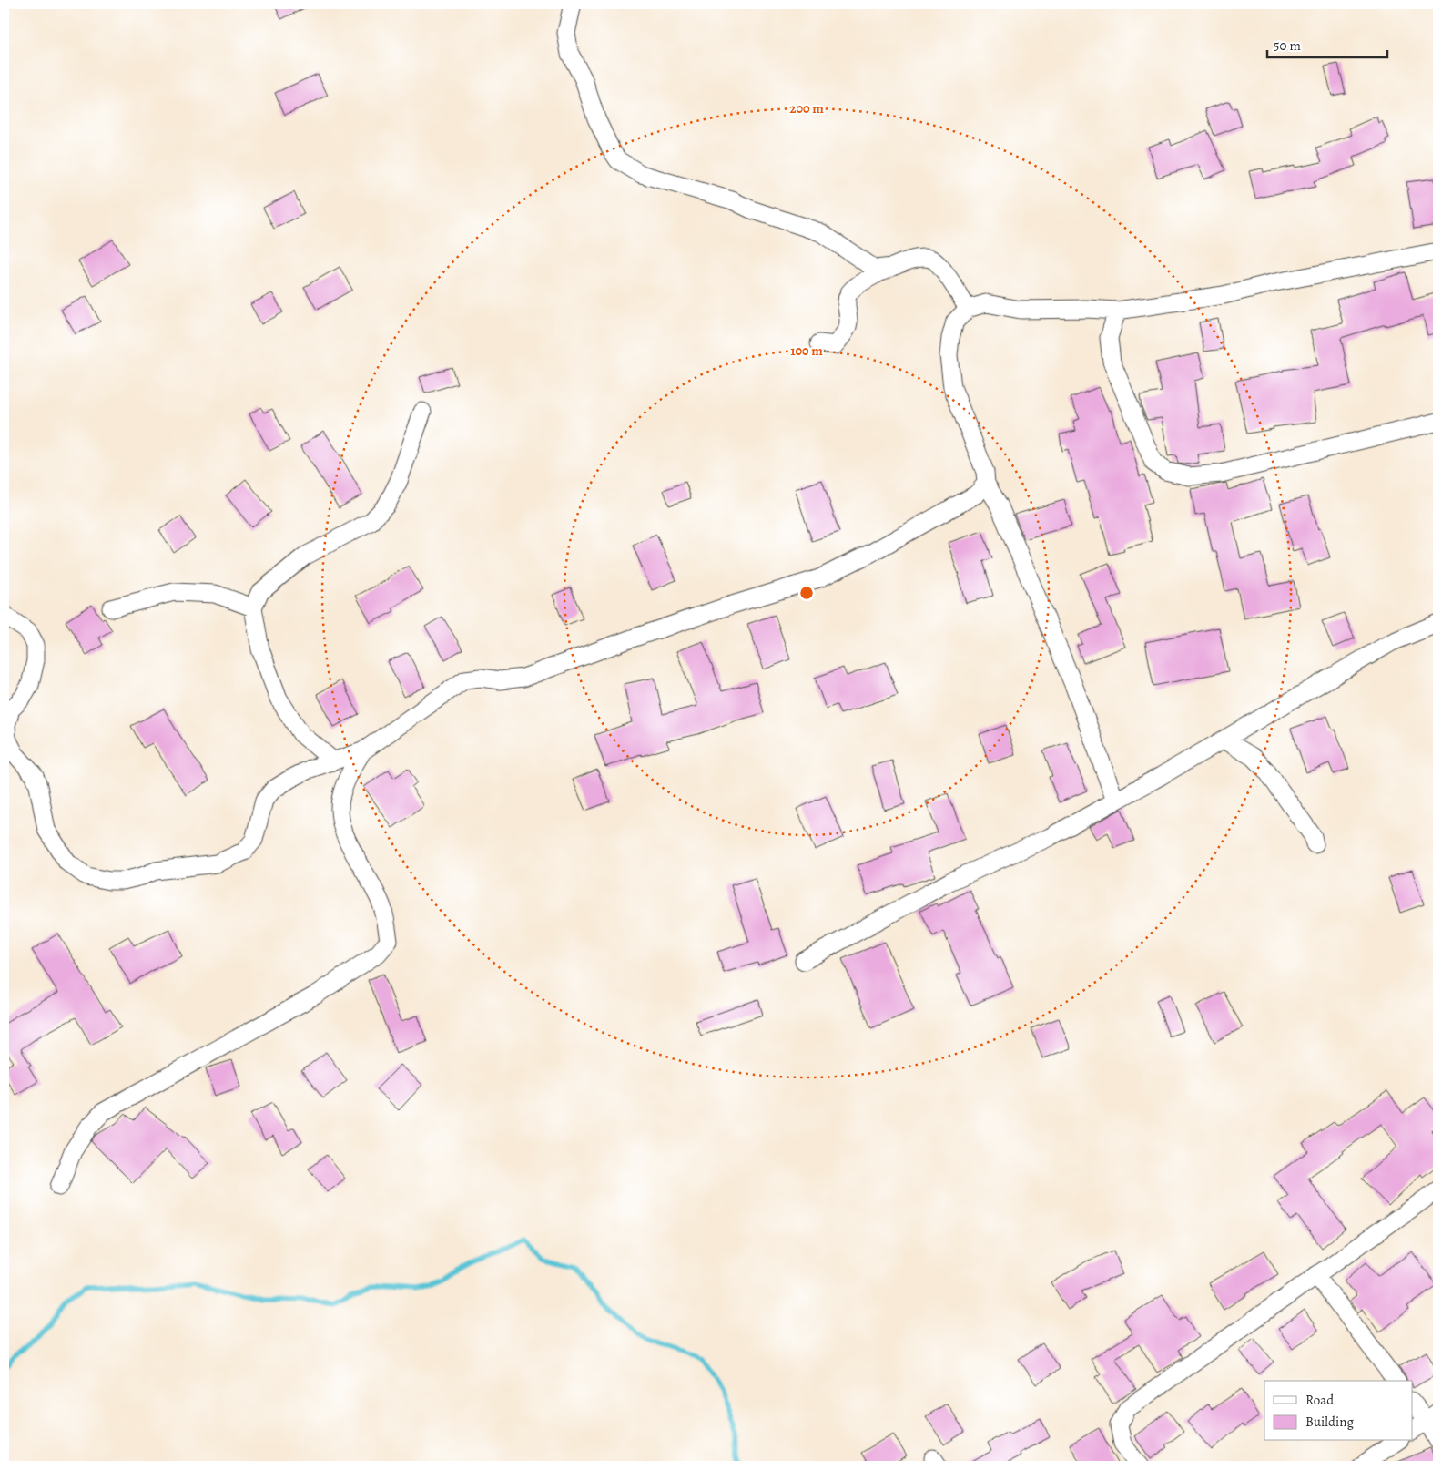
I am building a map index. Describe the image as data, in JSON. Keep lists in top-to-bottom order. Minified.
{"legend":["Road","Building"],"scale_bar":"50 m","rings":["200 m","100 m"]}
